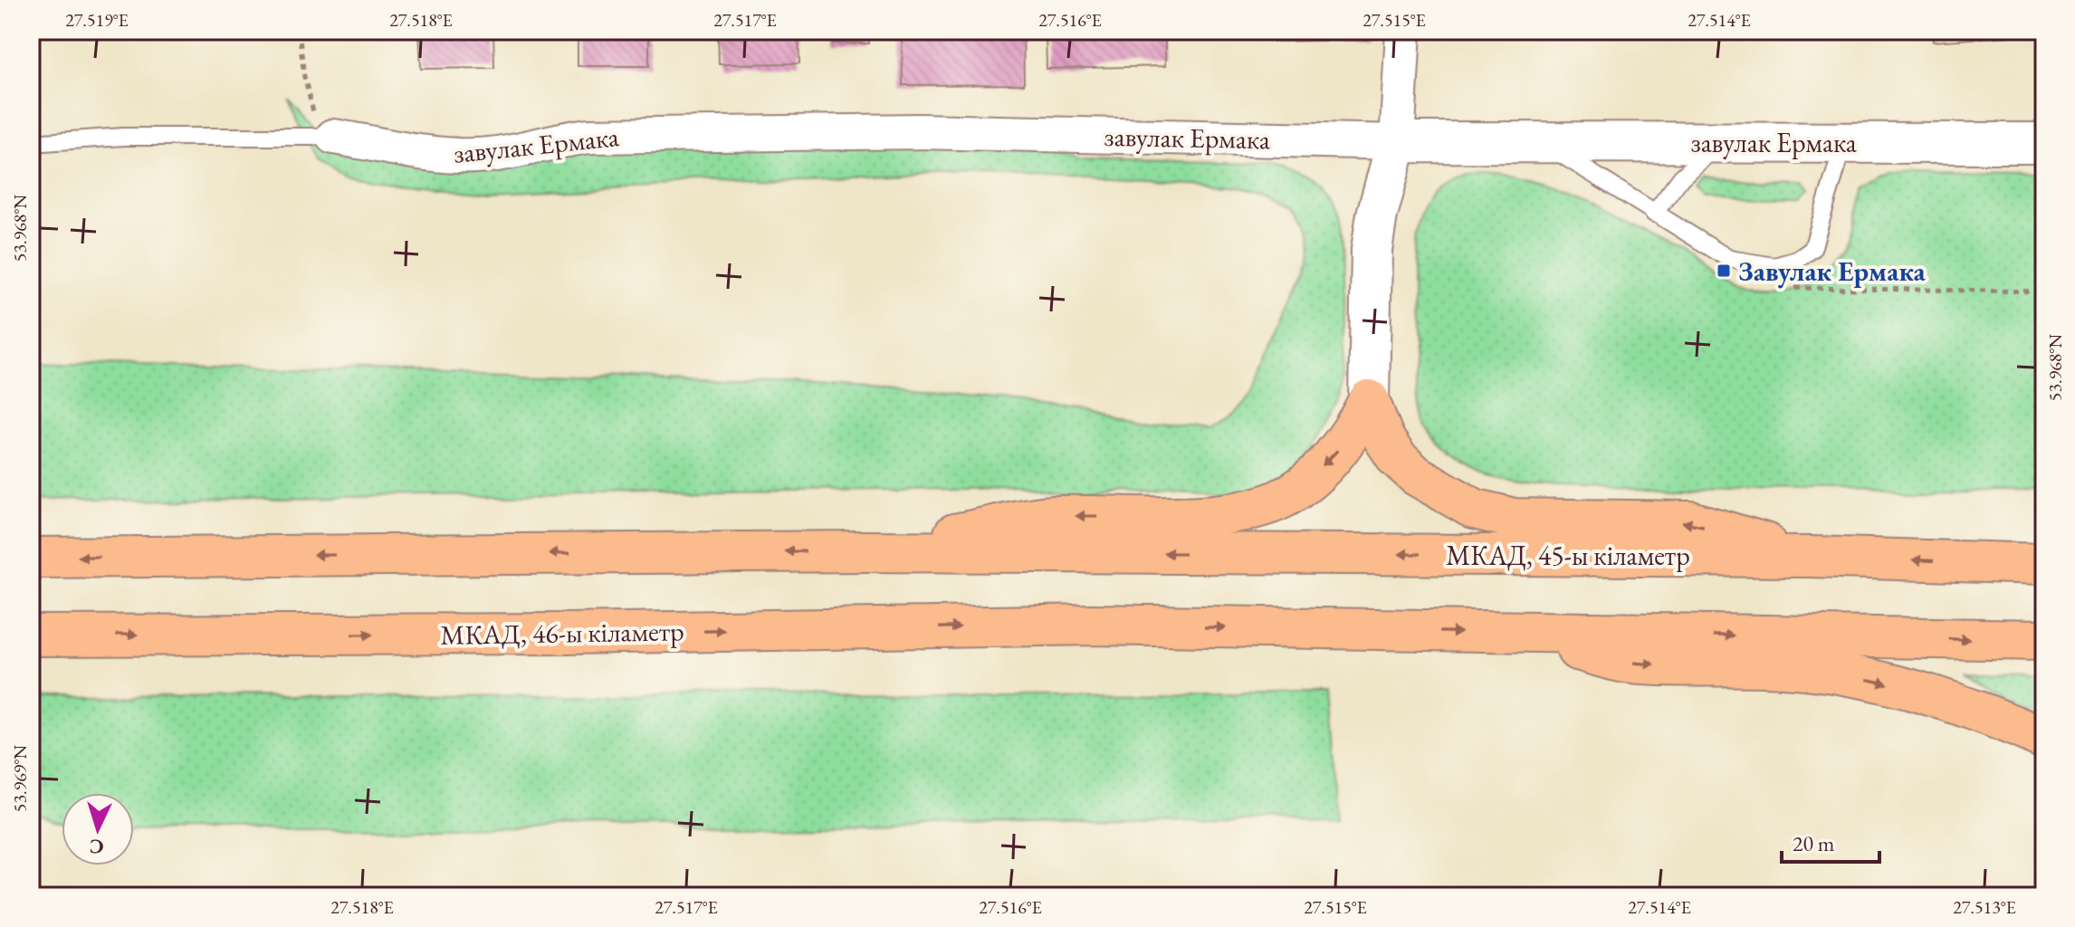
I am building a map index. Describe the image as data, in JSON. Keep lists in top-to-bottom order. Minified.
{"streets":{"highway":["МКАД, 45-ы кіламетр","МКАД, 46-ы кіламетр"],"street":["завулак Ермака"]},"places":{"transit":["Завулак Ермака"]},"scale_bar":"20 m","north":"bottom","coordinates":["27.519°E","27.518°E","27.517°E","27.516°E","27.515°E","27.514°E","53.968°N","53.969°N","27.513°E"]}
